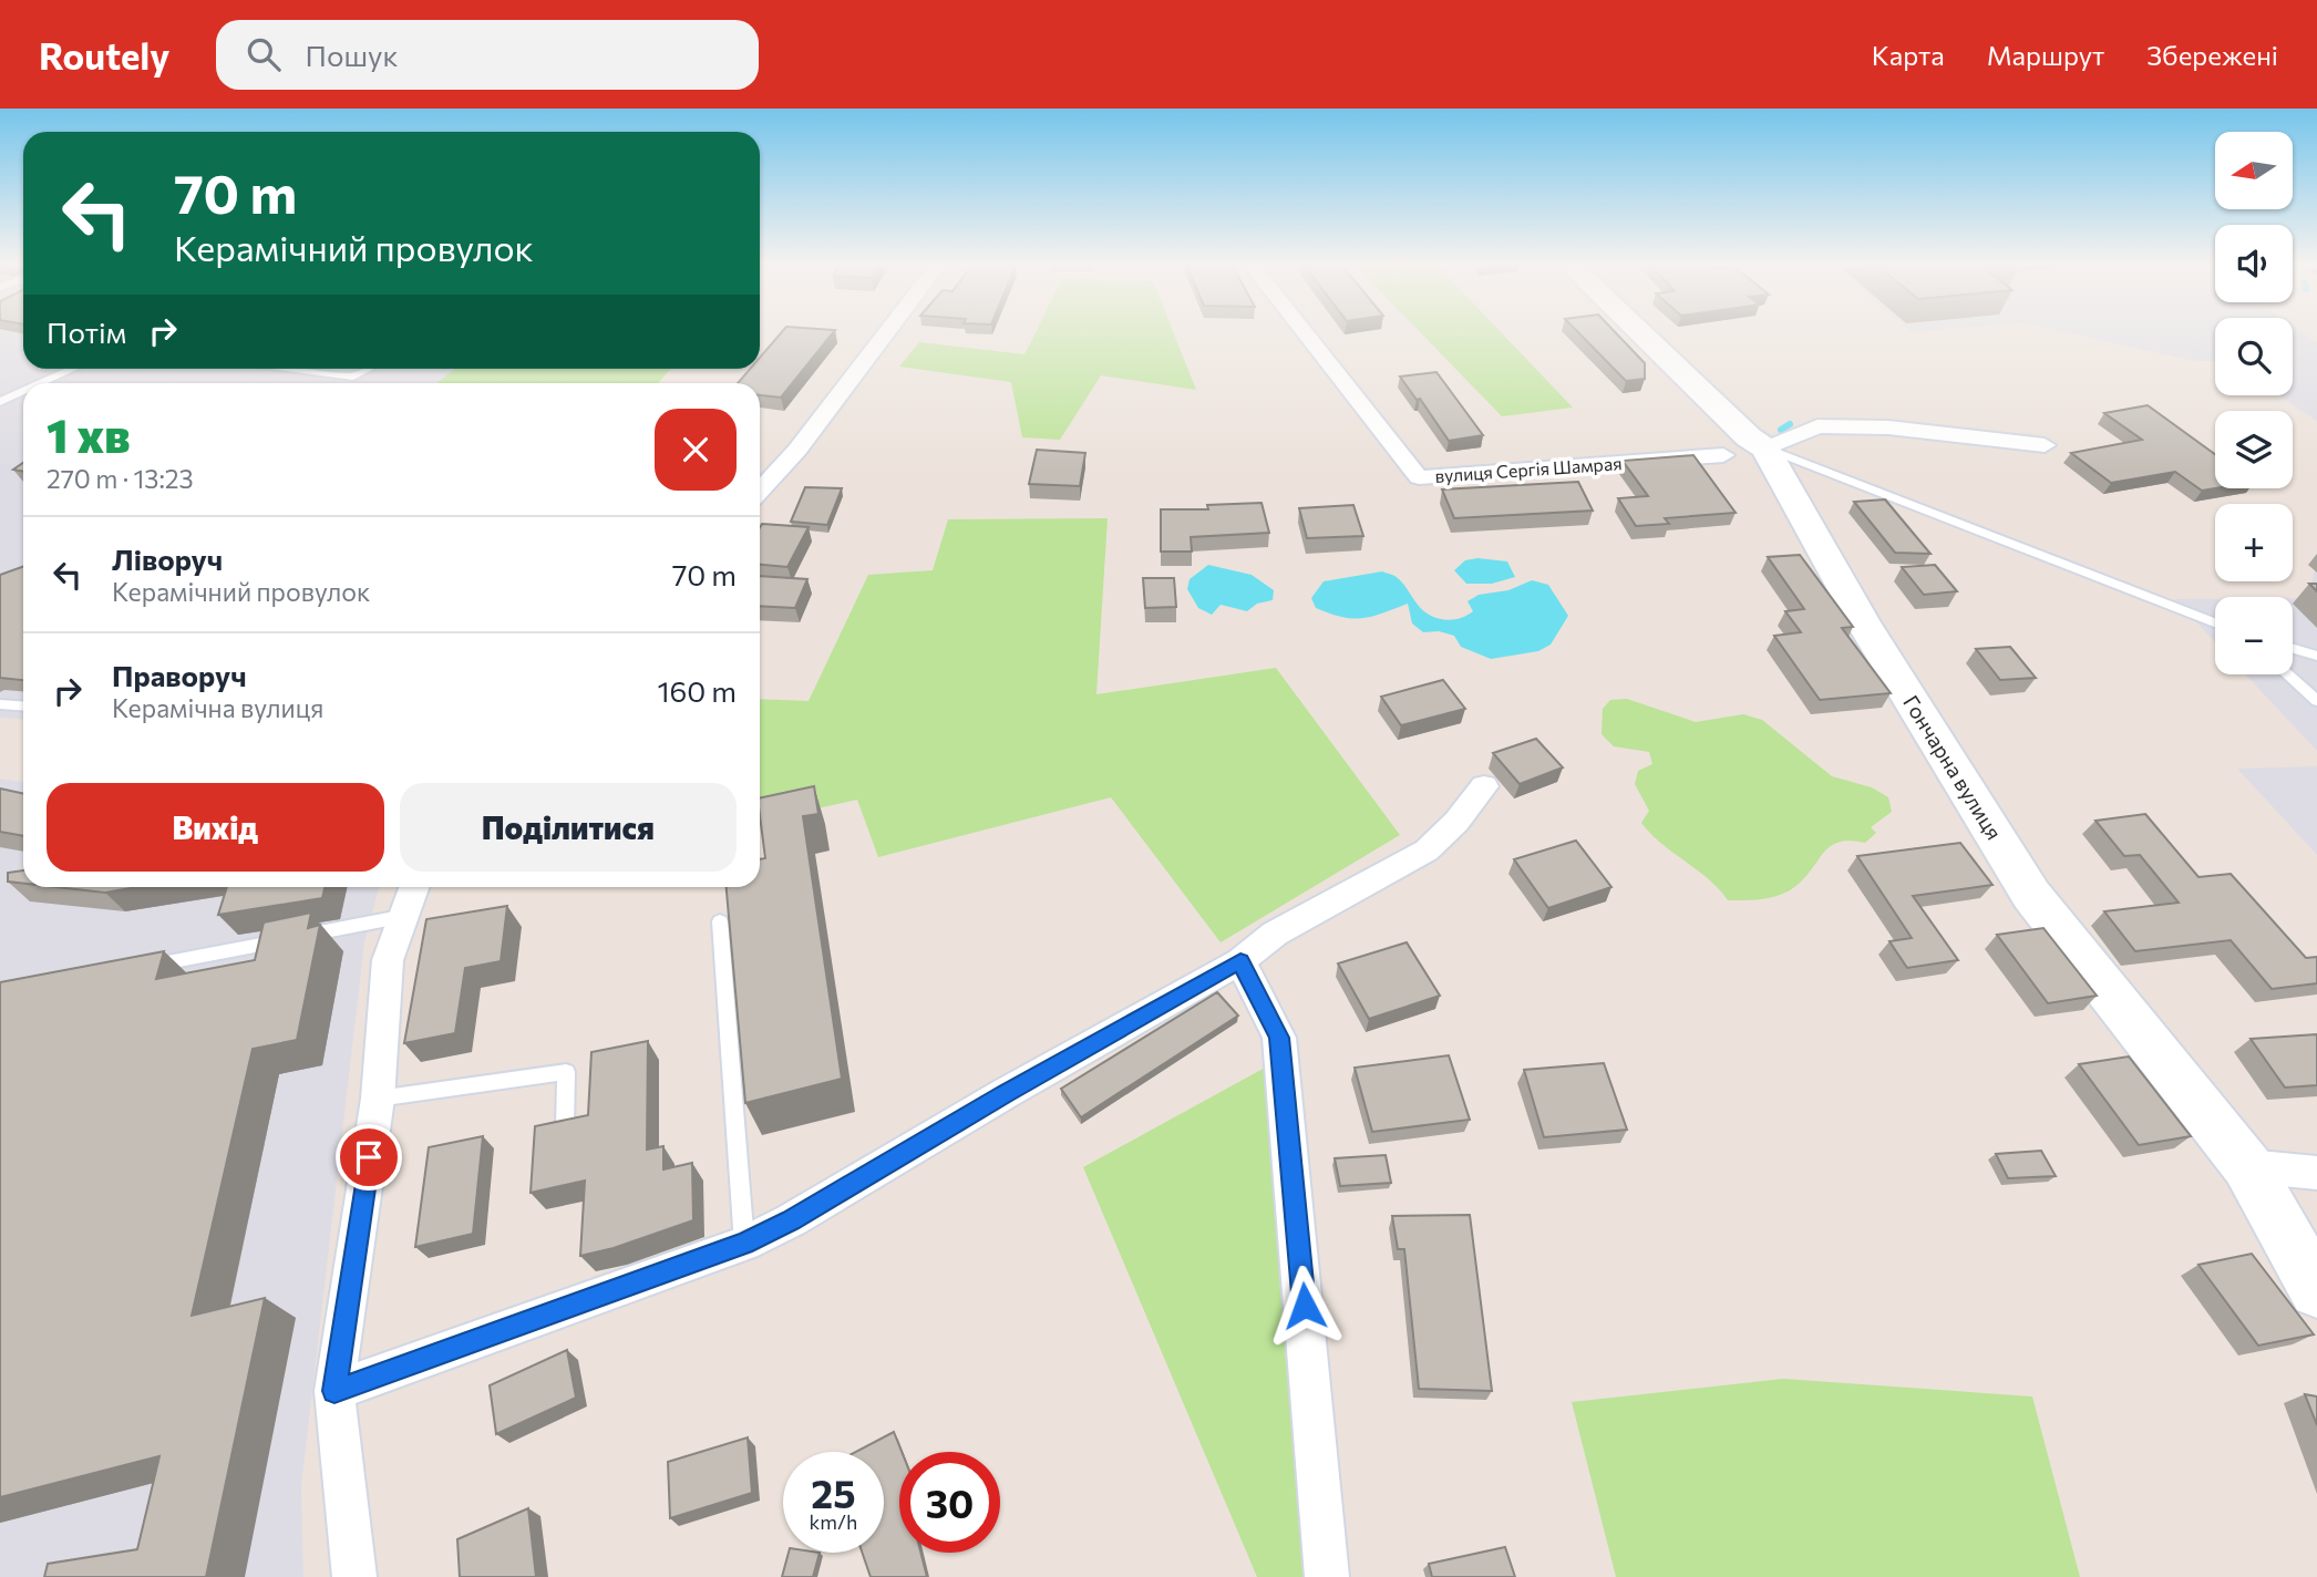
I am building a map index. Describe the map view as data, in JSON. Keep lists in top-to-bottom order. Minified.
{"streets":{"street":["вулиця Сергія Шамрая","Гончарна вулиця"]},"north":"left","page":{"header":"Routely","search":"Пошук","nav":["Карта","Маршрут","Збережені"],"map_buttons":["+","−"],"turn":["70 m","Керамічний провулок"],"then":"Потім","heading":["1 хв","270 m · 13:23"],"list":[{"name":"Ліворуч","note":"Керамічний провулок","value":"70 m"},{"name":"Праворуч","note":"Керамічна вулиця","value":"160 m"}],"buttons":["Вихід","Поділитися"],"speed":"25 km/h","limit":"30"}}
